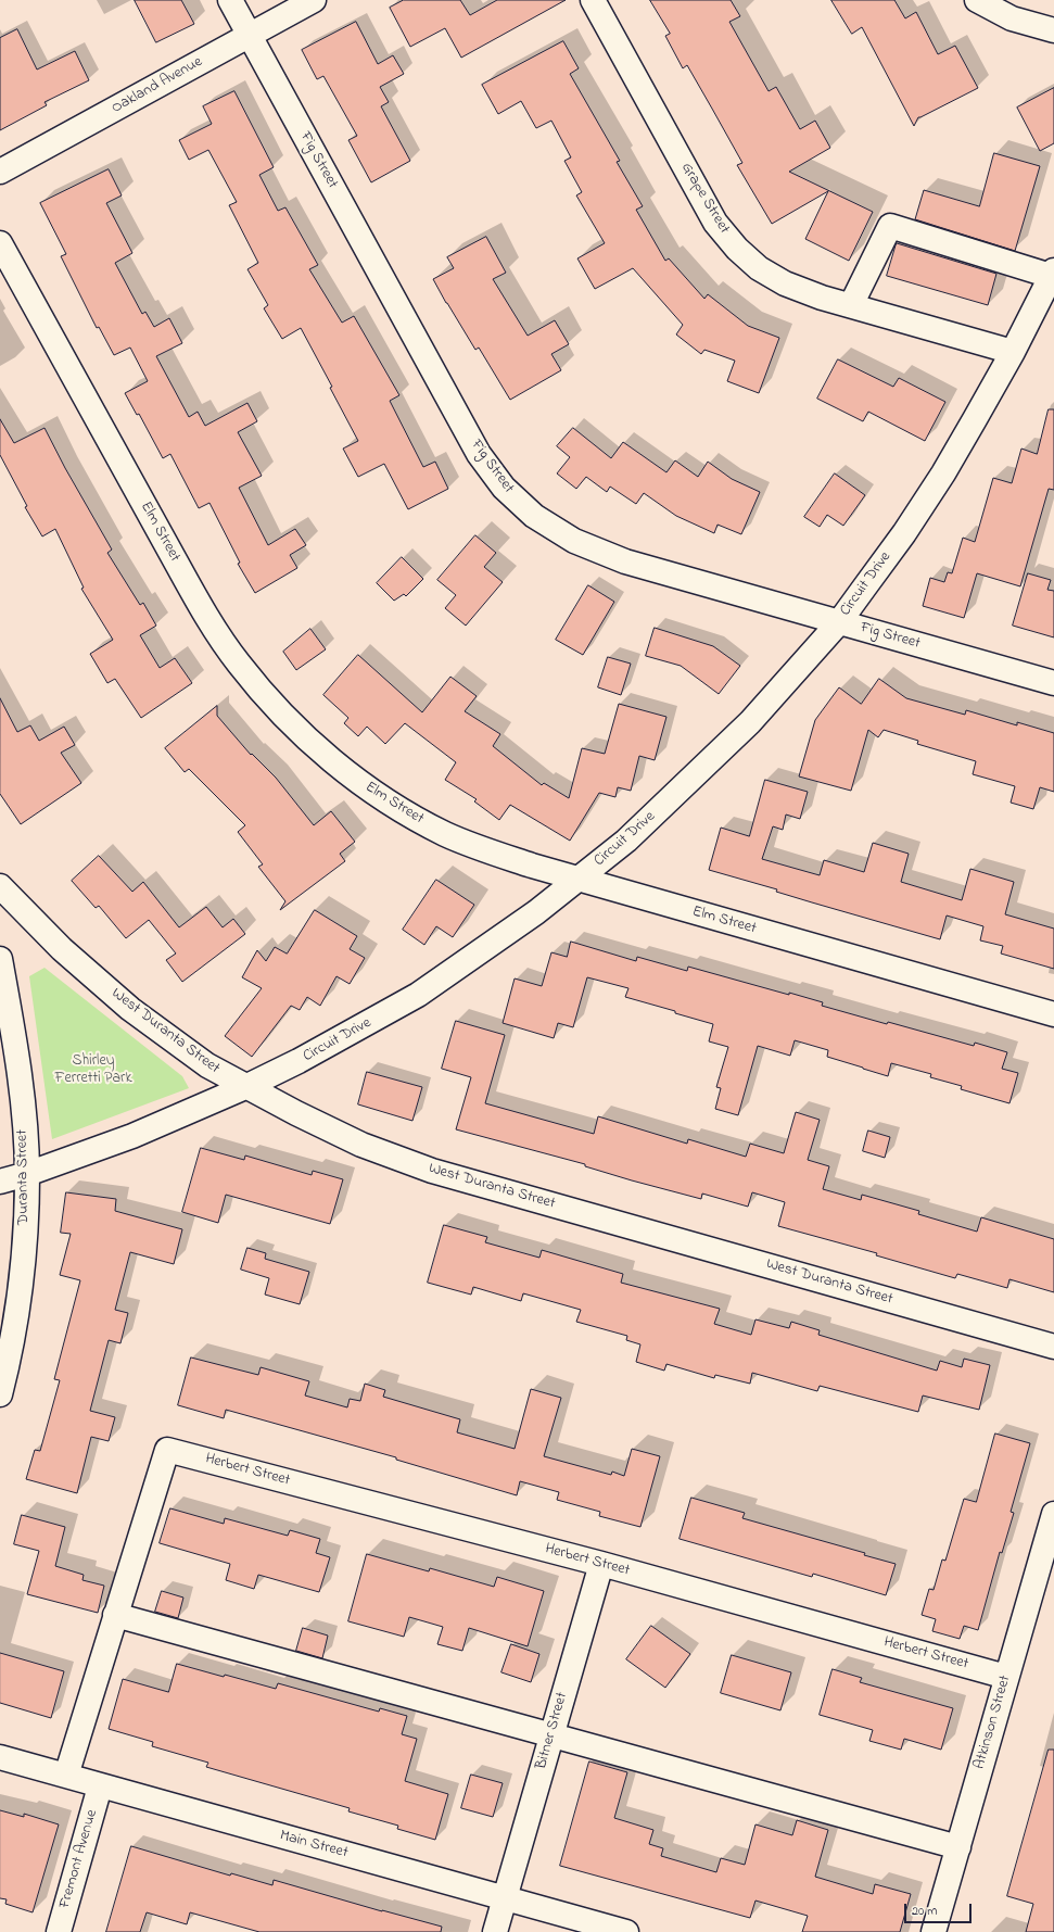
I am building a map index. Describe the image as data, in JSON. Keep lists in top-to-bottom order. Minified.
{"streets":{"street":["Oakland Avenue","Fig Street","Grape Street","Elm Street","Circuit Drive","West Duranta Street","Duranta Street","Herbert Street","Atkinson Street","Bitner Street","Main Street","Fremont Avenue"]},"crossings":[["Oakland Avenue","Fig Street"],["Fig Street","Circuit Drive"],["Grape Street","Circuit Drive"],["Elm Street","Circuit Drive"],["Circuit Drive","West Duranta Street"],["Circuit Drive","Duranta Street"],["Herbert Street","Atkinson Street"],["Herbert Street","Bitner Street"],["Bitner Street","Main Street"],["Main Street","Fremont Avenue"]],"parks":["Shirley Ferretti Park"],"scale_bar":"20 m"}
